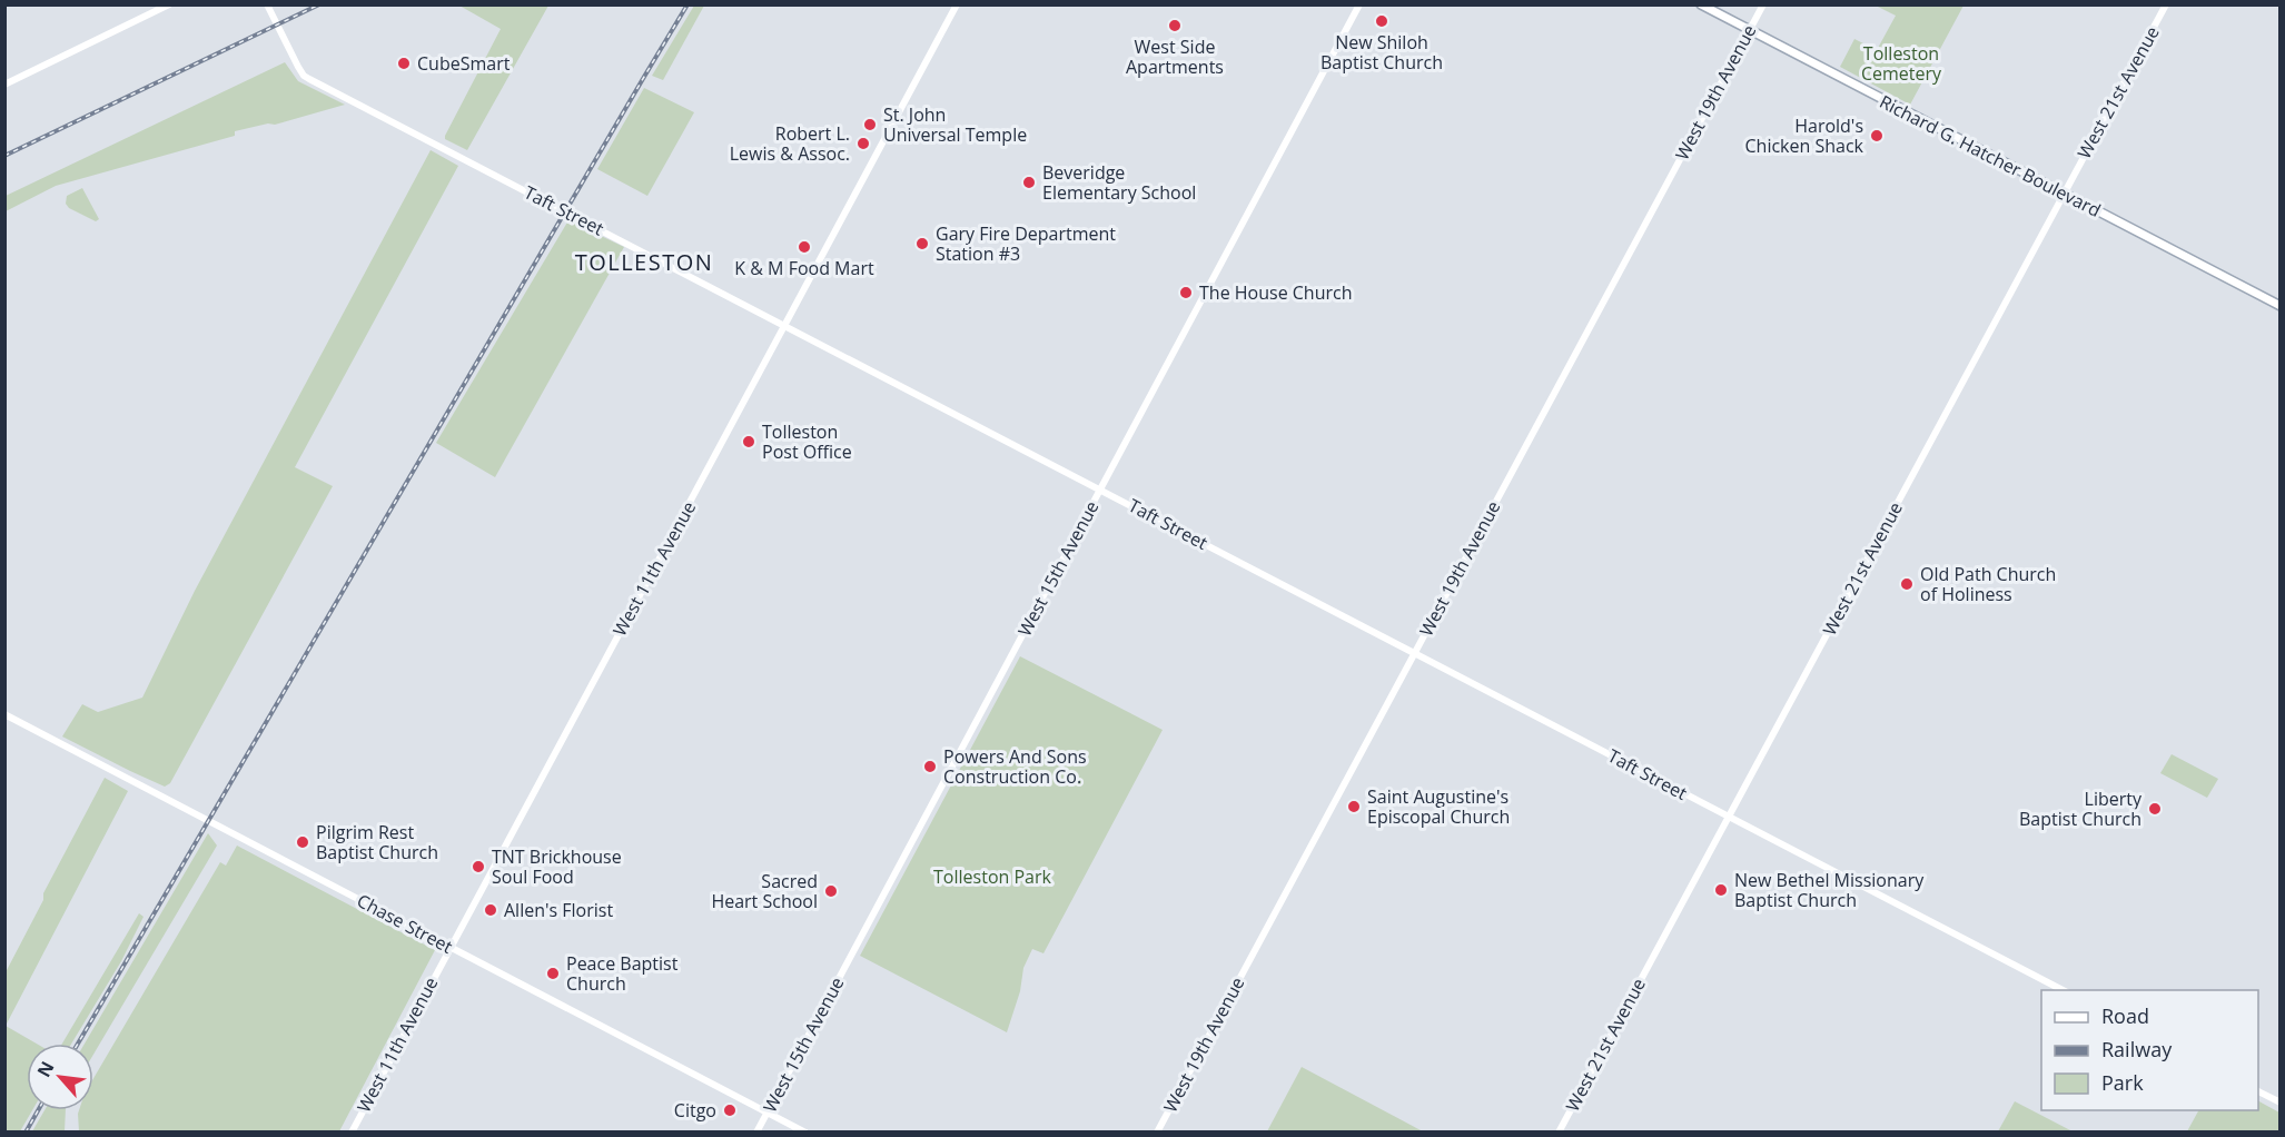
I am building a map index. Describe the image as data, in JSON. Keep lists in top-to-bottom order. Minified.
{"streets":{"main road":["Richard G. Hatcher Boulevard"],"street":["West 19th Avenue","West 21st Avenue","Taft Street","West 11th Avenue","West 15th Avenue","Chase Street"]},"crossings":[["West 19th Avenue","Richard G. Hatcher Boulevard"],["West 19th Avenue","Taft Street"],["West 21st Avenue","Richard G. Hatcher Boulevard"],["West 21st Avenue","Taft Street"],["Taft Street","West 11th Avenue"],["Taft Street","West 15th Avenue"],["West 11th Avenue","Chase Street"],["West 15th Avenue","Chase Street"]],"districts":["TOLLESTON"],"parks":["Tolleston Cemetery","Tolleston Park"],"places":["New Shiloh Baptist Church","West Side Apartments","CubeSmart","St. John Universal Temple","Harold's Chicken Shack","Robert L. Lewis & Assoc.","Beveridge Elementary School","Gary Fire Department Station #3","K & M Food Mart","The House Church","Tolleston Post Office","Old Path Church of Holiness","Powers And Sons Construction Co.","Saint Augustine's Episcopal Church","Liberty Baptist Church","Pilgrim Rest Baptist Church","TNT Brickhouse Soul Food","New Bethel Missionary Baptist Church","Sacred Heart School","Allen's Florist","Peace Baptist Church","Citgo"],"legend":["Road","Railway","Park"],"north":"top left"}
